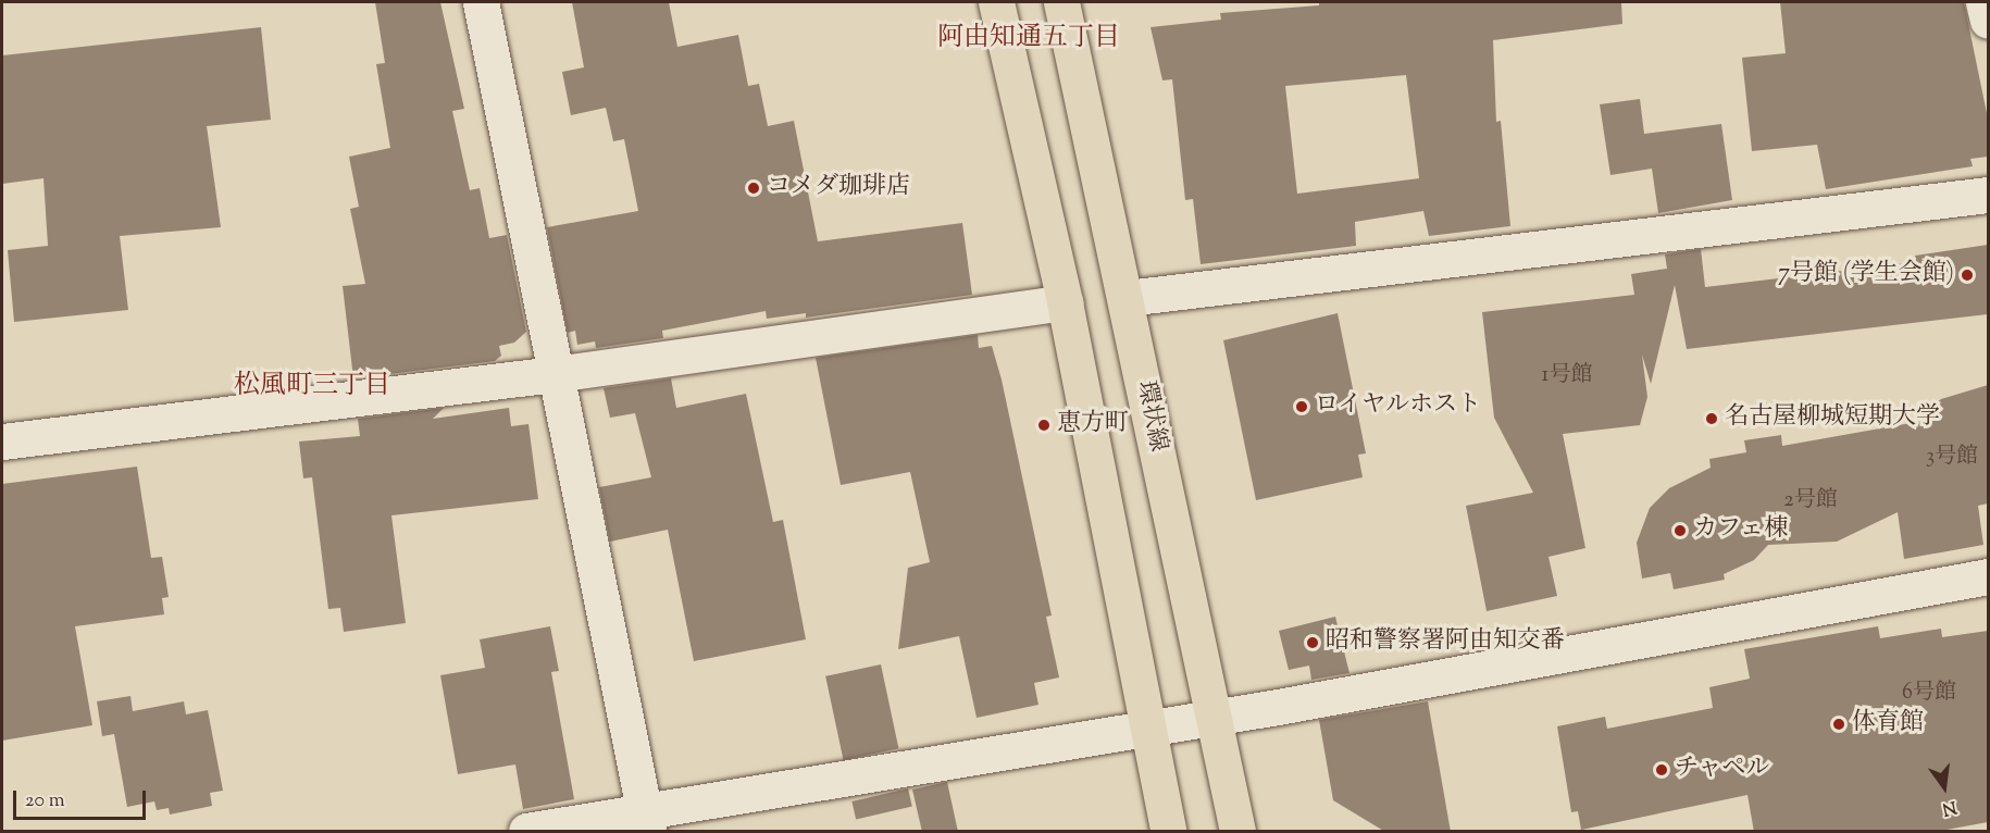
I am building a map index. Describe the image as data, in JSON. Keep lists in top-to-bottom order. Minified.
{"streets":{"main road":["環状線"]},"districts":["阿由知通五丁目","松風町三丁目"],"places":["コメダ珈琲店","7号館 (学生会館)","ロイヤルホスト","名古屋柳城短期大学","恵方町","カフェ棟","昭和警察署阿由知交番","体育館","チャペル"],"house_numbers":["1号館","3号館","2号館","6号館"],"scale_bar":"20 m","north":"bottom"}
